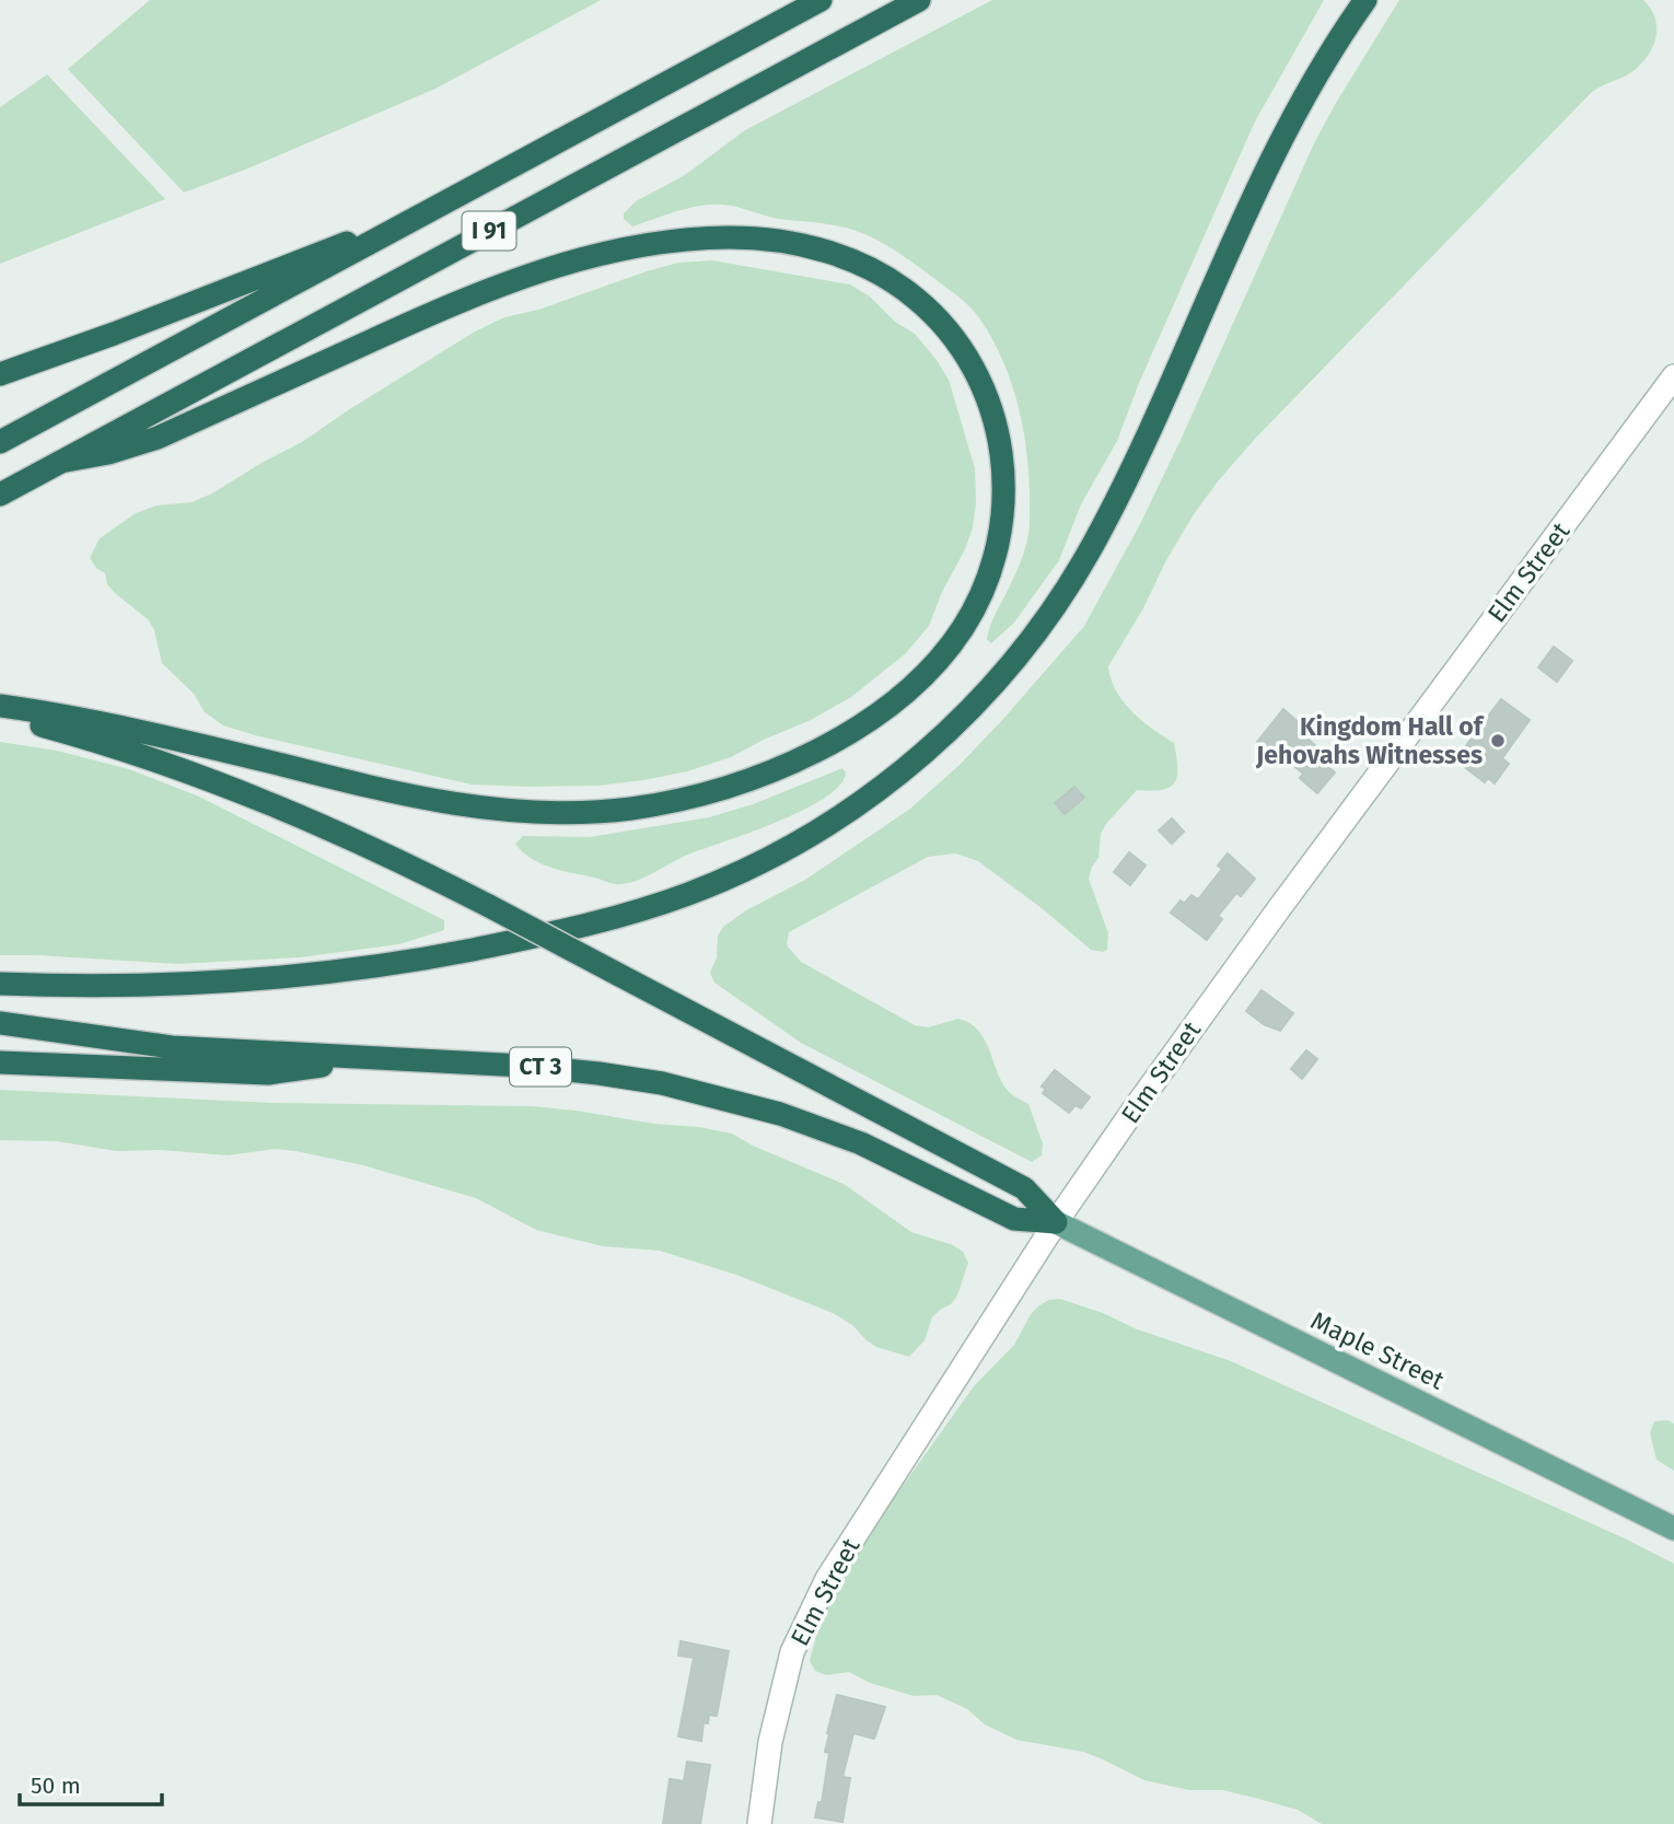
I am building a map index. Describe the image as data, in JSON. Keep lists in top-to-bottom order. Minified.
{"streets":{"highway":["I 91","CT 3"],"main road":["Maple Street"],"street":["Elm Street"]},"crossings":[["Elm Street","CT 3"],["Elm Street","Maple Street"],["CT 3","Maple Street"]],"places":["Kingdom Hall of Jehovahs Witnesses"],"scale_bar":"50 m"}
